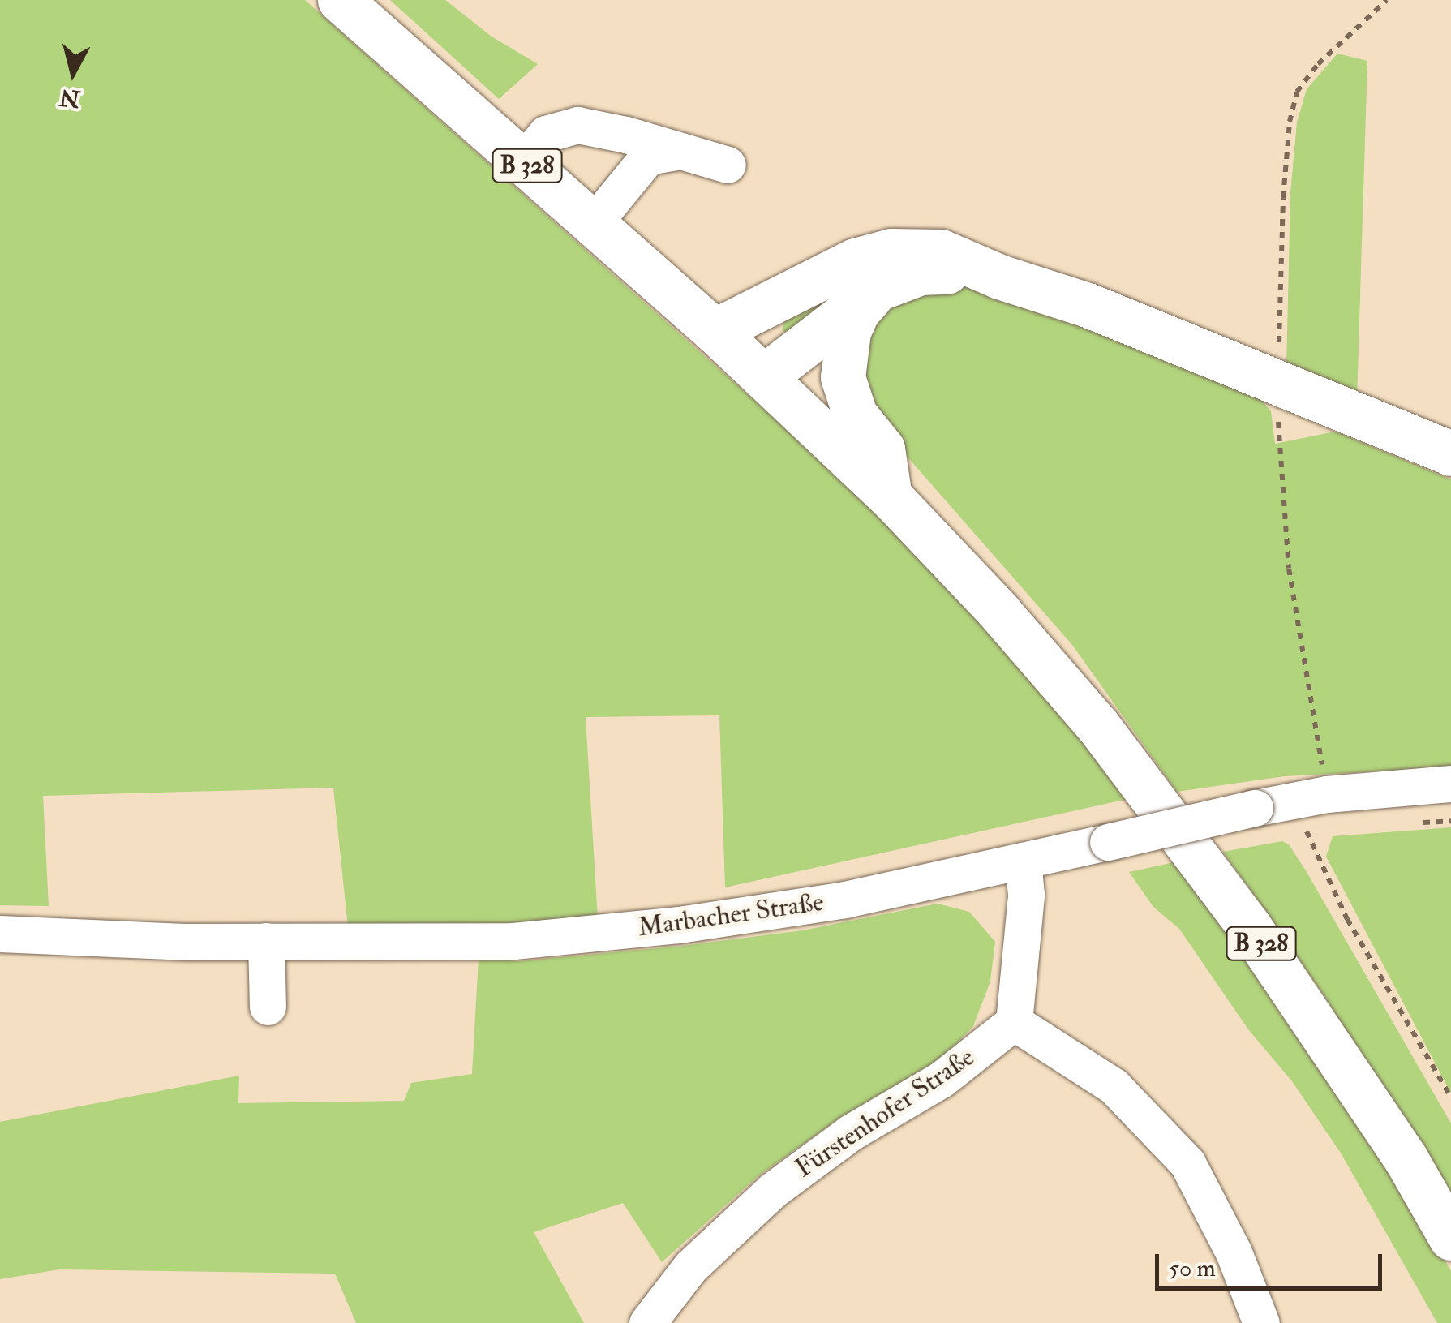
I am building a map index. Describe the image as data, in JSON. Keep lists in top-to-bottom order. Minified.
{"streets":{"main road":["B 328"],"street":["Marbacher Straße","Fürstenhofer Straße"]},"scale_bar":"50 m","north":"bottom"}
